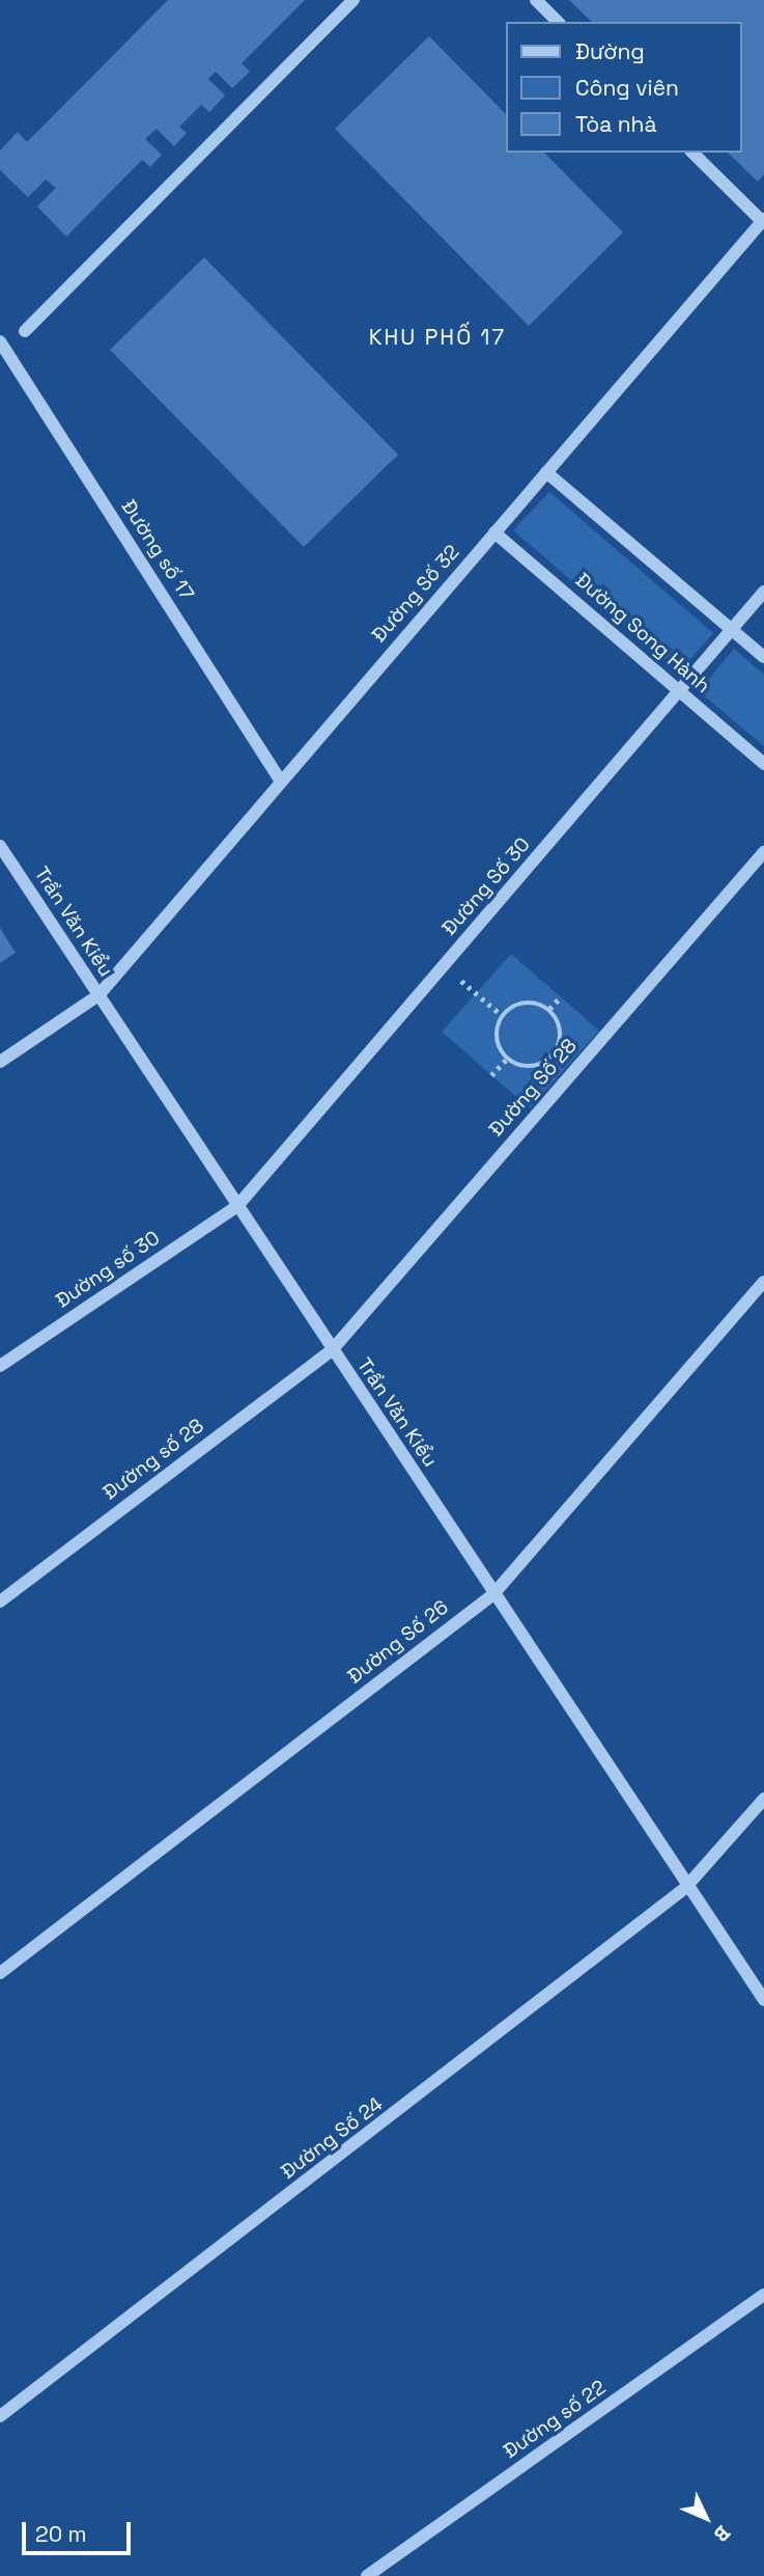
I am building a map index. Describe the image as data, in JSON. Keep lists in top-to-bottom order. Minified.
{"streets":{"street":["Đường số 17","Đường Số 32","Đường Song Hành","Đường Số 30","Trần Văn Kiểu","Đường Số 28","Đường số 30","Đường số 28","Đường Số 26","Đường Số 24","Đường số 22"]},"crossings":[["Đường số 17","Đường Số 32"],["Đường Số 32","Đường Song Hành"],["Đường Số 32","Trần Văn Kiểu"],["Đường Song Hành","Đường Số 30"],["Đường Số 30","Trần Văn Kiểu"],["Đường Số 30","Đường số 30"],["Trần Văn Kiểu","Đường Số 28"],["Trần Văn Kiểu","Đường số 30"],["Trần Văn Kiểu","Đường số 28"],["Trần Văn Kiểu","Đường Số 26"],["Trần Văn Kiểu","Đường Số 24"],["Đường Số 28","Đường số 28"]],"districts":["KHU PHỐ 17"],"legend":["Đường","Công viên","Tòa nhà"],"scale_bar":"20 m","north":"bottom right"}
